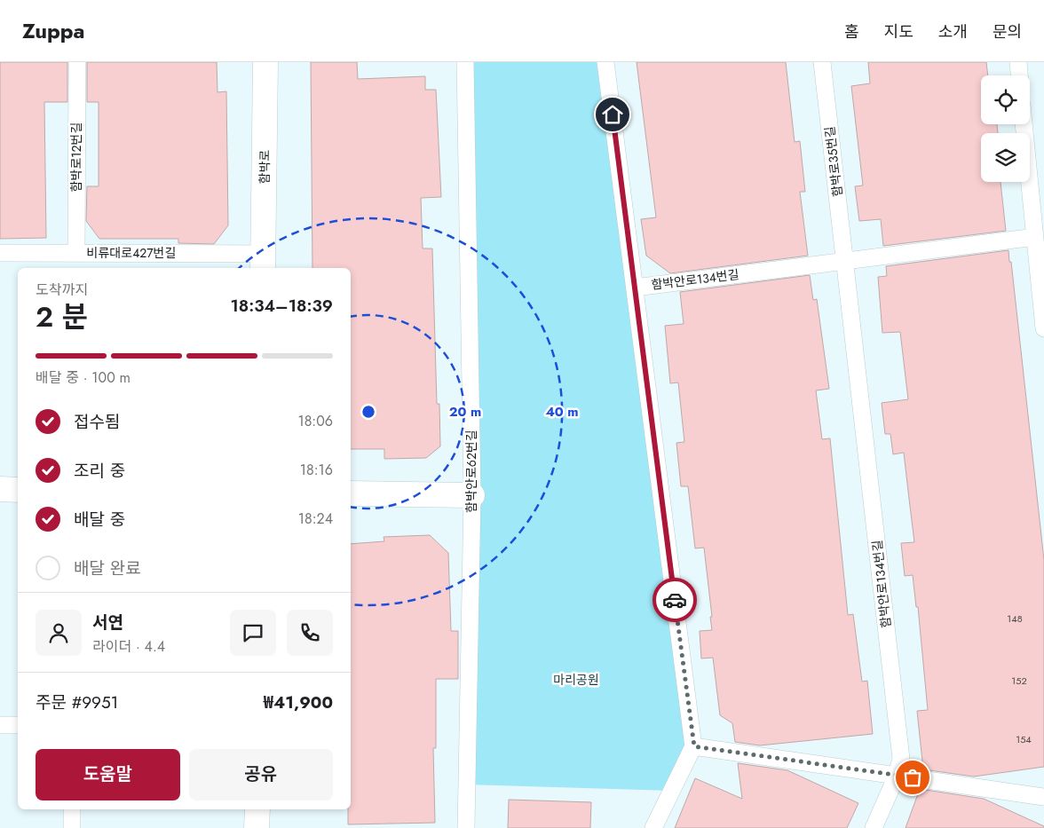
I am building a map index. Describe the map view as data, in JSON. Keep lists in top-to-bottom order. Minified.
{"streets":{"street":["함박로"],"lane":["함박로12번길","함박로35번길","비류대로427번길","함박안로134번길","함박안로62번길"]},"crossings":[["함박로12번길","비류대로427번길"],["함박로35번길","함박안로134번길"],["함박로","비류대로427번길"]],"parks":["마리공원"],"house_numbers":["148","152","154"],"page":{"header":"Zuppa","nav":["홈","지도","소개","문의"],"heading":["2 분","도착까지","18:34–18:39"],"panel":["서연","라이더 · 4.4","주문 #9951","₩41,900"],"bar":"배달 중 · 100 m","list":[["접수됨","18:06"],["조리 중","18:16"],["배달 중","18:24"],"배달 완료"],"buttons":["도움말","공유"]},"rings":["20 m","40 m"]}
